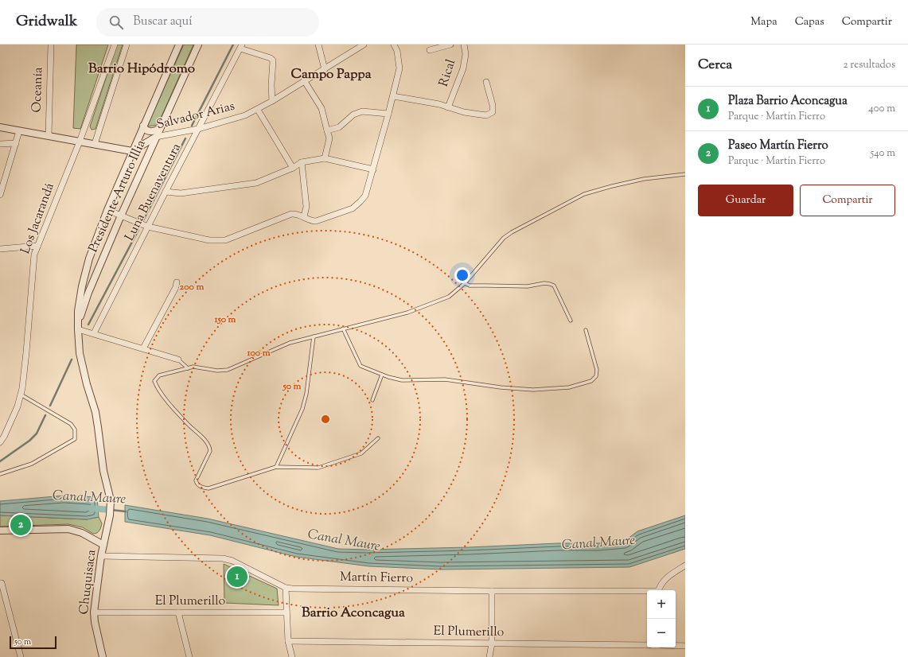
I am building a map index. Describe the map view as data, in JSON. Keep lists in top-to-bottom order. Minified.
{"streets":{"street":["Rical","Oceanía","Salvador Arias","Luna Buenaventura","Presidente Arturo Illia","Los Jacarandá","Martín Fierro","Chuquisaca","El Plumerillo"]},"crossings":[["Salvador Arias","Luna Buenaventura"],["Salvador Arias","Presidente Arturo Illia"],["Presidente Arturo Illia","Chuquisaca"],["Martín Fierro","Chuquisaca"],["Chuquisaca","El Plumerillo"]],"districts":["Barrio Hipódromo","Campo Pappa","Barrio Aconcagua"],"water":["Canal Maure"],"scale_bar":"50 m","page":{"header":"Gridwalk","search":"Buscar aquí","nav":["Mapa","Capas","Compartir"],"heading":["Cerca","2 resultados"],"list":[{"mark":"1","name":"Plaza Barrio Aconcagua","note":"Parque · Martín Fierro","value":"400 m"},{"mark":"2","name":"Paseo Martín Fierro","note":"Parque · Martín Fierro","value":"540 m"}],"buttons":["Guardar","Compartir"],"pins":["2","1"],"map_buttons":["+","−"],"scale":"50 m"},"rings":["200 m","150 m","100 m","50 m"]}
